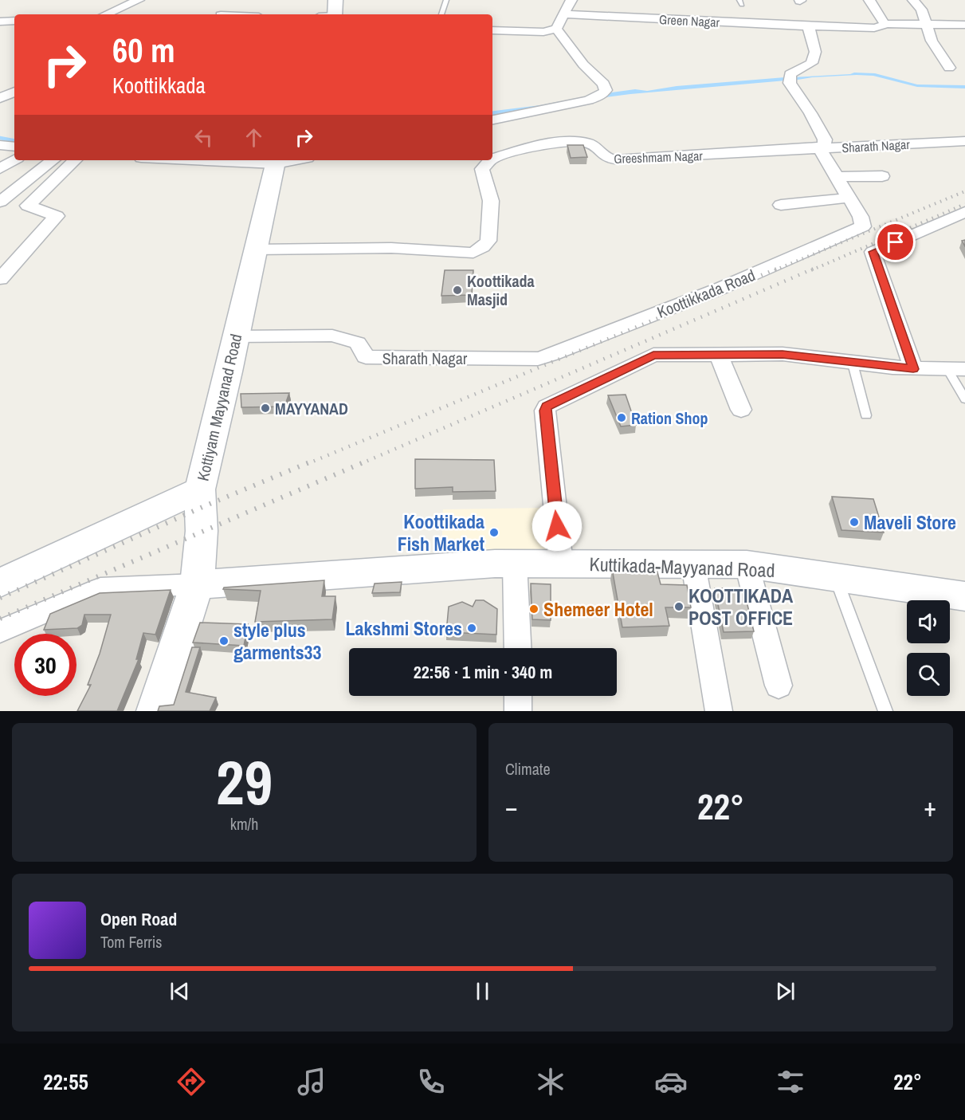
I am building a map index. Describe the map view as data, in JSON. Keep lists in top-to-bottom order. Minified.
{"streets":{"main road":["Kottiyam Mayyanad Road","Kuttikada-Mayyanad Road"],"street":["Green Nagar","Sharath Nagar","Greeshmam Nagar","Koottikkada Road"]},"crossings":[["Sharath Nagar","Greeshmam Nagar"],["Sharath Nagar","Koottikkada Road"],["Sharath Nagar","Kottiyam Mayyanad Road"],["Greeshmam Nagar","Kottiyam Mayyanad Road"],["Kottiyam Mayyanad Road","Kuttikada-Mayyanad Road"]],"places":["Koottikada Masjid","MAYYANAD","Ration Shop","Maveli Store","Koottikada Fish Market","KOOTTIKADA POST OFFICE","Shemeer Hotel","Lakshmi Stores","style plus garments33"],"page":{"turn":["60 m","Koottikkada"],"limit":"30","trip":"22:56 · 1 min · 340 m","tile":[["29","km/h"],"Climate"],"heat":["−","22°","+"],"song":["Open Road","Tom Ferris"],"tabs":["22:55","22°"]}}
